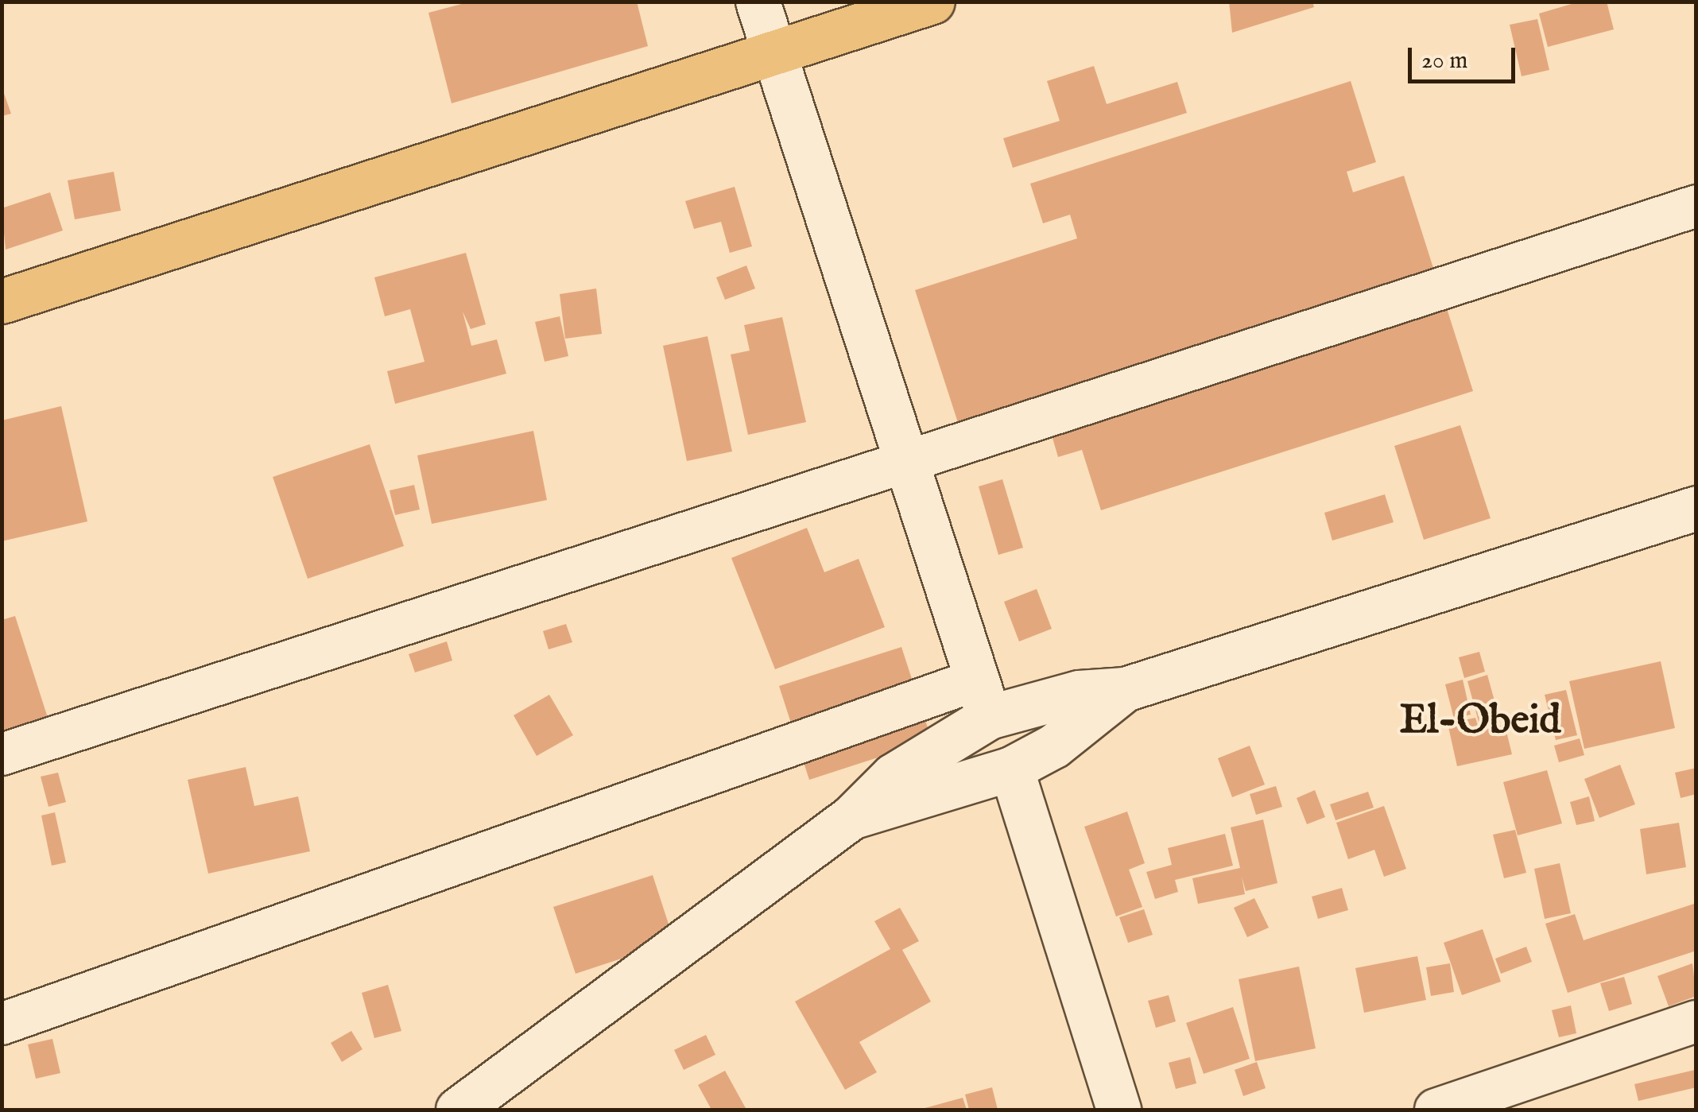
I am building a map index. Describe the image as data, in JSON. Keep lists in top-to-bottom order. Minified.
{"districts":["El-Obeid"],"scale_bar":"20 m"}
